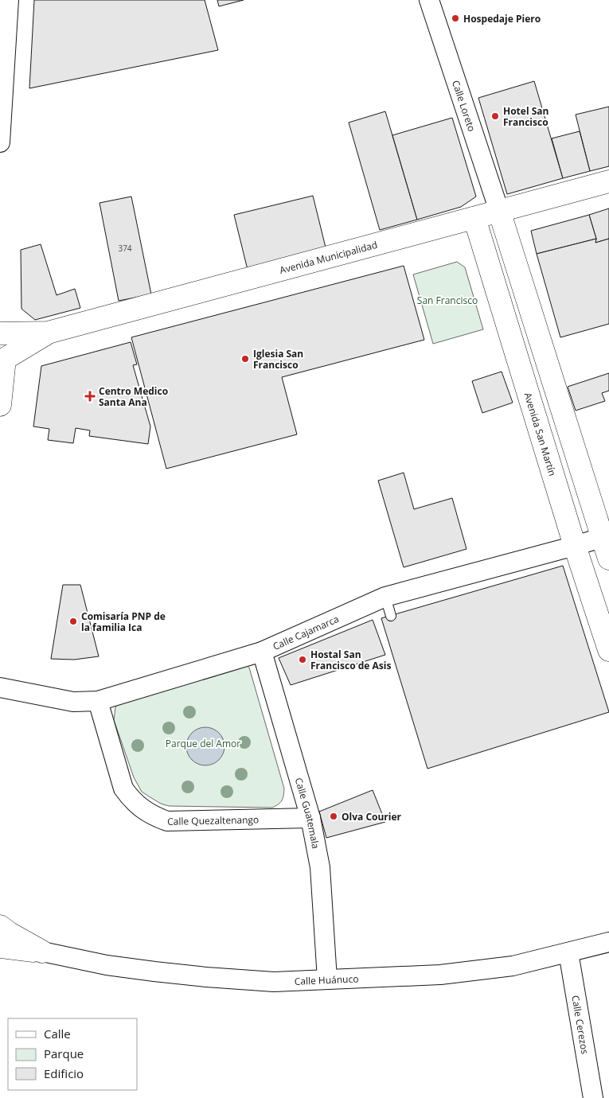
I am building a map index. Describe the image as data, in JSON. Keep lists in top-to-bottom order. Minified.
{"streets":{"main road":["Avenida Municipalidad","Avenida San Martín"],"street":["Calle Loreto","Calle Cajamarca","Calle Guatemala","Calle Quezaltenango","Calle Huánuco","Calle Cerezos"]},"crossings":[["Calle Loreto","Avenida Municipalidad"],["Avenida Municipalidad","Avenida San Martín"],["Avenida San Martín","Calle Cajamarca"],["Calle Cajamarca","Calle Guatemala"],["Calle Cajamarca","Calle Quezaltenango"],["Calle Guatemala","Calle Quezaltenango"],["Calle Guatemala","Calle Huánuco"],["Calle Huánuco","Calle Cerezos"]],"parks":["San Francisco","Parque del Amor"],"places":{"other":["Hospedaje Piero","Hotel San Francisco","Iglesia San Francisco","Comisaría PNP de la familia Ica","Hostal San Francisco de Asis","Olva Courier"],"health":["Centro Medico Santa Ana"]},"house_numbers":["374"],"legend":["Calle","Parque","Edificio"]}
